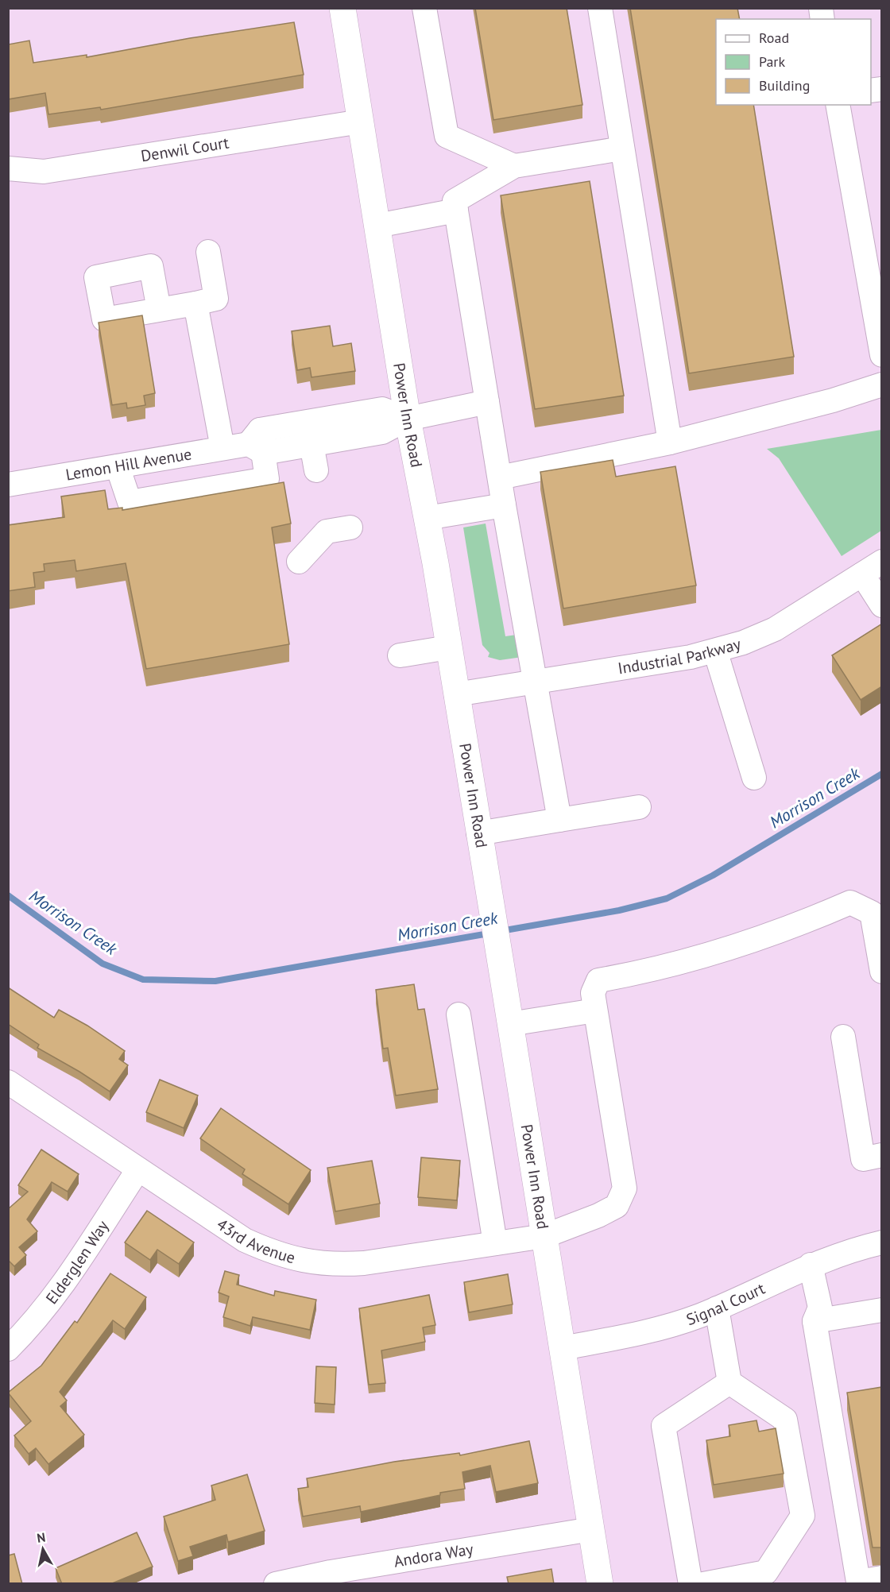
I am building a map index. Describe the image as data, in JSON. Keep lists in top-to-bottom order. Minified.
{"streets":{"main road":["Power Inn Road"],"street":["Denwil Court","Lemon Hill Avenue","Industrial Parkway","43rd Avenue","Elderglen Way","Signal Court","Andora Way"]},"crossings":[["Denwil Court","Power Inn Road"],["Power Inn Road","Lemon Hill Avenue"],["Power Inn Road","Industrial Parkway"],["Power Inn Road","43rd Avenue"],["Power Inn Road","Signal Court"],["Power Inn Road","Andora Way"],["43rd Avenue","Elderglen Way"]],"water":["Morrison Creek"],"legend":["Road","Park","Building"],"north":"top"}
